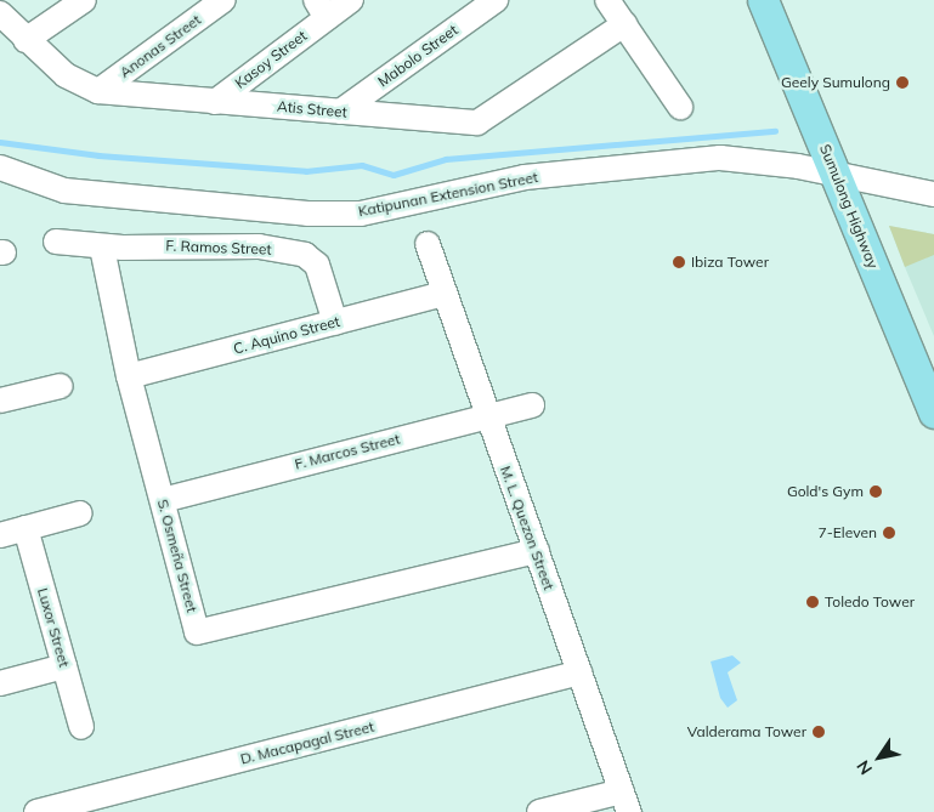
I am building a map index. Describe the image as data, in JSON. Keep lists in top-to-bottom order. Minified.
{"streets":{"main road":["Sumulong Highway"],"street":["Anonas Street","Mabolo Street","Kasoy Street","Atis Street","Katipunan Extension Street","F. Ramos Street","C. Aquino Street","F. Marcos Street","M. L. Quezon Street","S. Osmeña Street","Luxor Street","D. Macapagal Street"]},"crossings":[["Anonas Street","Atis Street"],["Mabolo Street","Atis Street"],["Kasoy Street","Atis Street"],["Katipunan Extension Street","Sumulong Highway"],["F. Ramos Street","C. Aquino Street"],["F. Ramos Street","S. Osmeña Street"],["C. Aquino Street","M. L. Quezon Street"],["C. Aquino Street","S. Osmeña Street"],["F. Marcos Street","M. L. Quezon Street"],["F. Marcos Street","S. Osmeña Street"],["M. L. Quezon Street","S. Osmeña Street"],["M. L. Quezon Street","D. Macapagal Street"]],"places":["Geely Sumulong","Ibiza Tower","Gold's Gym","7-Eleven","Toledo Tower","Valderama Tower"],"north":"bottom left"}
